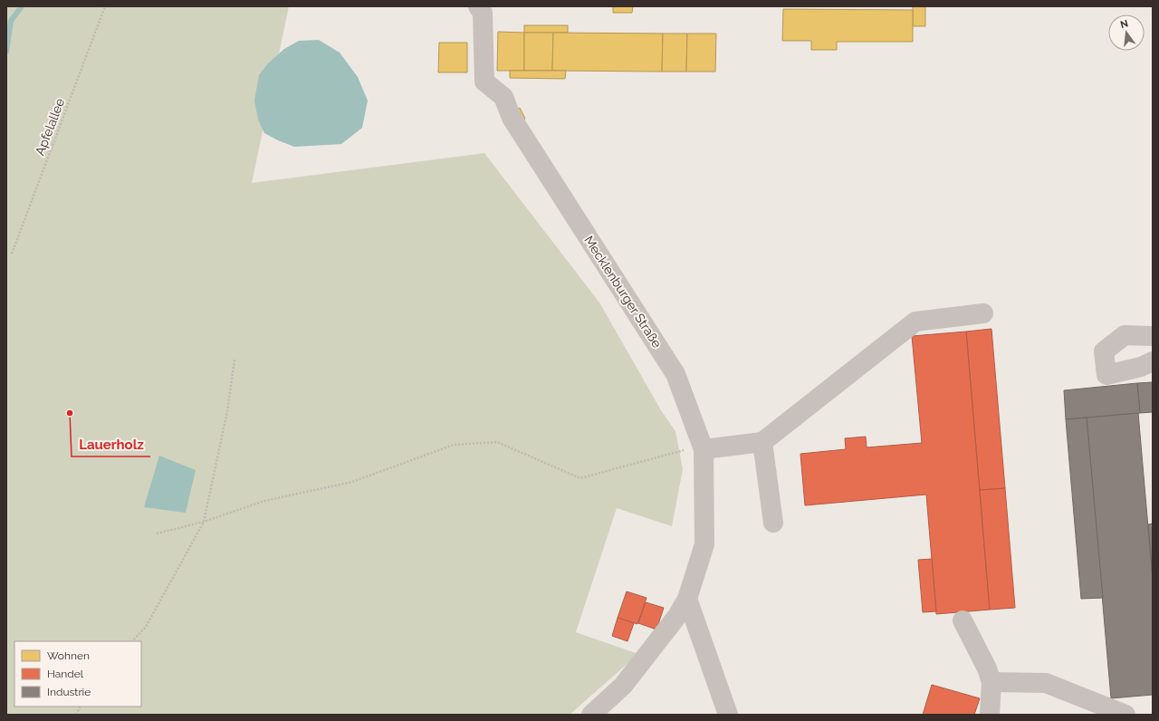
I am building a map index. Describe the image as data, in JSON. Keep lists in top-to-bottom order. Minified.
{"streets":{"street":["Mecklenburger Straße"],"path":["Apfelallee"]},"places":["Lauerholz"],"legend":["Wohnen","Handel","Industrie"],"north":"top"}
